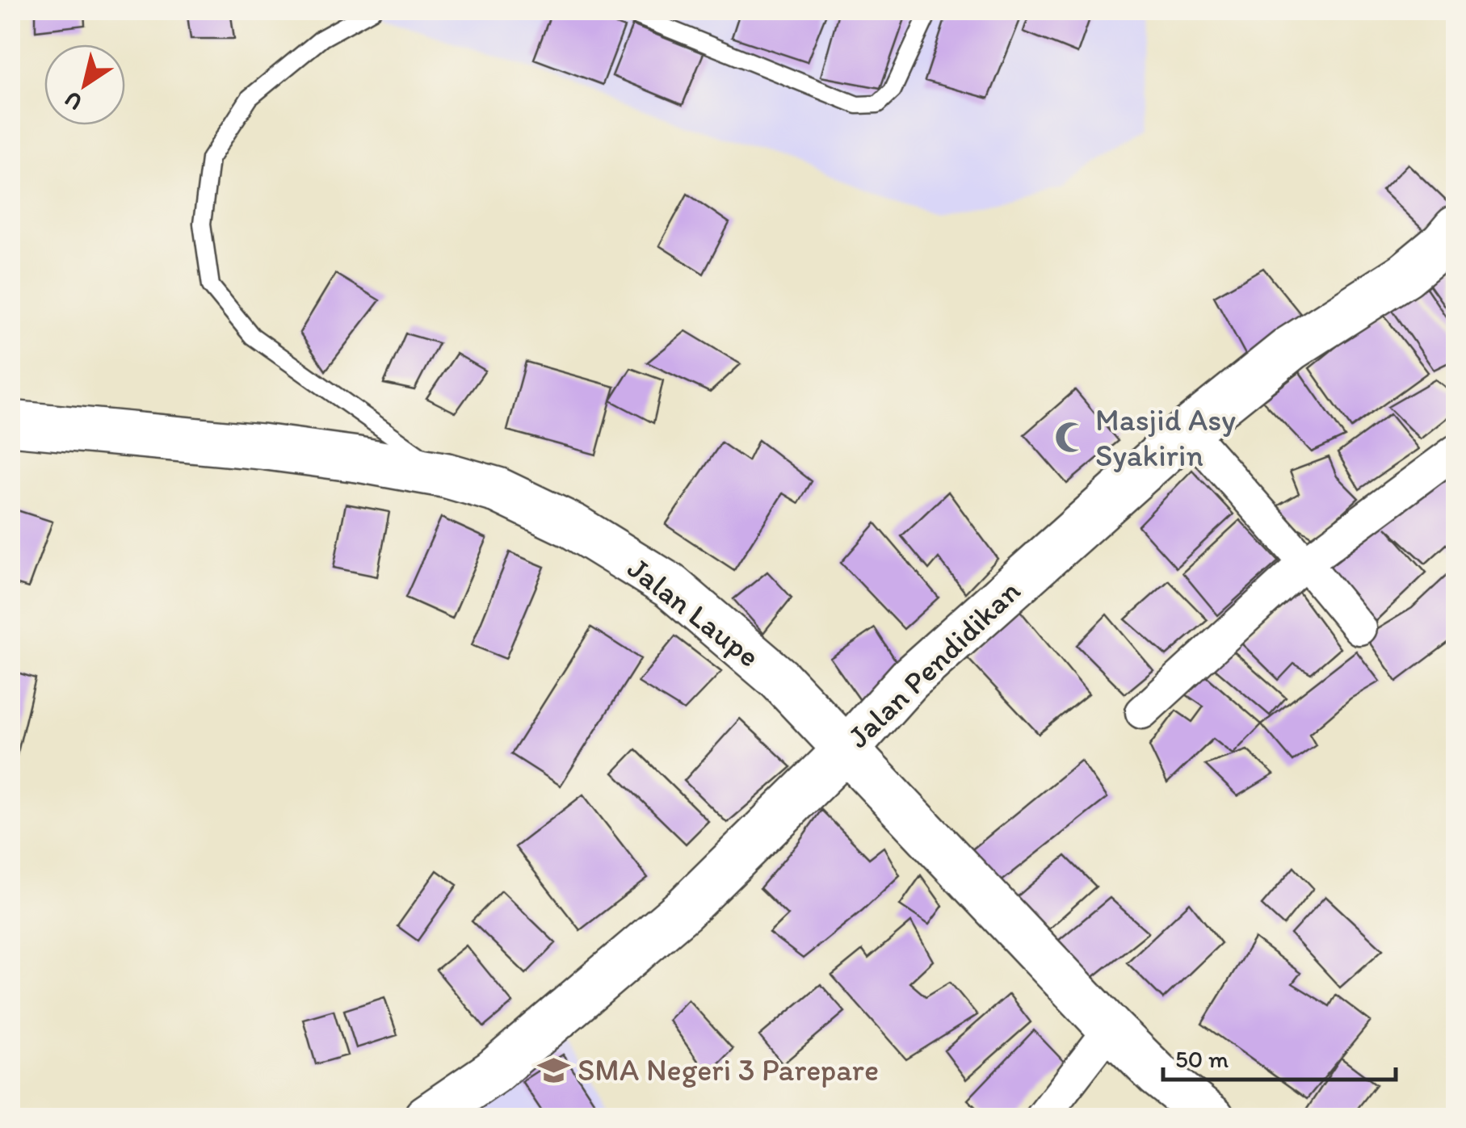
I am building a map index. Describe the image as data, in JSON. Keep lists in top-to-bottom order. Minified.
{"streets":{"street":["Jalan Laupe","Jalan Pendidikan"]},"crossings":[["Jalan Laupe","Jalan Pendidikan"]],"places":{"mosque":["Masjid Asy Syakirin"],"school or university":["SMA Negeri 3 Parepare"]},"scale_bar":"50 m","north":"bottom left"}
